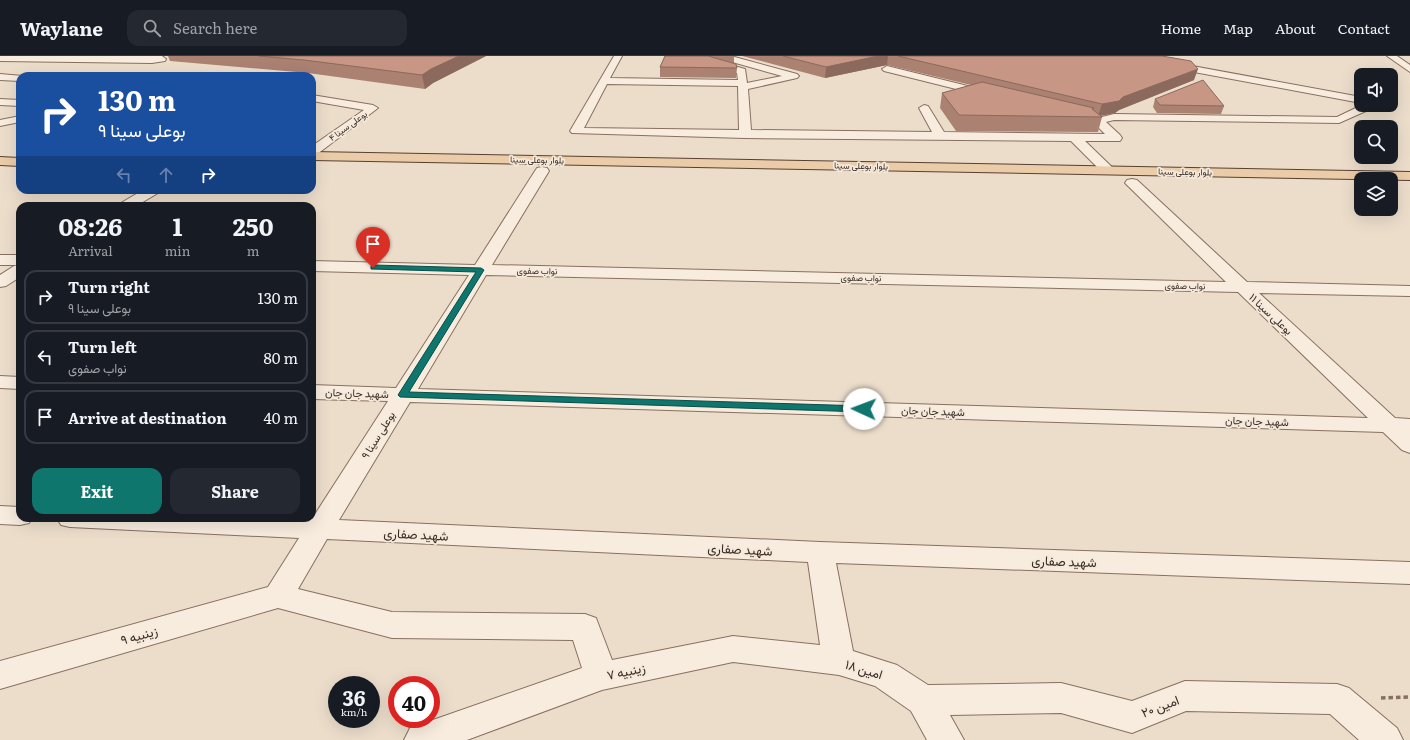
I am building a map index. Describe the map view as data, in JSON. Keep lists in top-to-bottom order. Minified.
{"streets":{"main road":["بلوار بوعلی سینا"],"street":["بوعلی سینا ۴","نواب صفوی","بوعلی سینا ۱۱","شهید جان جان","بوعلی سینا ۹","شهید صفاری","زینبیه ۹","امین ۱۸","زینبیه ۷","امین ۲۰"]},"crossings":[["بوعلی سینا ۴","بلوار بوعلی سینا"],["بلوار بوعلی سینا","بوعلی سینا ۱۱"],["بلوار بوعلی سینا","بوعلی سینا ۹"],["نواب صفوی","بوعلی سینا ۱۱"],["نواب صفوی","بوعلی سینا ۹"],["بوعلی سینا ۱۱","شهید جان جان"],["شهید جان جان","بوعلی سینا ۹"],["بوعلی سینا ۹","شهید صفاری"],["بوعلی سینا ۹","زینبیه ۹"],["شهید صفاری","امین ۱۸"],["امین ۱۸","زینبیه ۷"],["امین ۱۸","امین ۲۰"]],"page":{"header":"Waylane","search":"Search here","nav":["Home","Map","About","Contact"],"turn":["130 m","بوعلی سینا ۹"],"eta":["08:26","Arrival","1","min","250","m"],"list":[{"name":"Turn right","note":"بوعلی سینا ۹","value":"130 m"},{"name":"Turn left","note":"نواب صفوی","value":"80 m"},{"name":"Arrive at destination","value":"40 m"}],"buttons":["Exit","Share"],"speed":"36 km/h","limit":"40"}}
